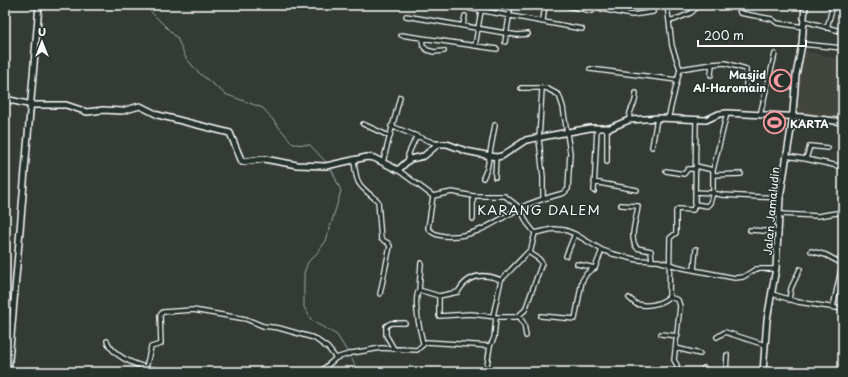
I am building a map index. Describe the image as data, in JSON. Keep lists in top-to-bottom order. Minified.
{"streets":{"street":["Jalan Jamaludin"]},"districts":["KARANG DALEM"],"places":{"mosque":["Masjid Al-Haromain"],"sports":["KARTA"]},"scale_bar":"200 m","north":"top"}
